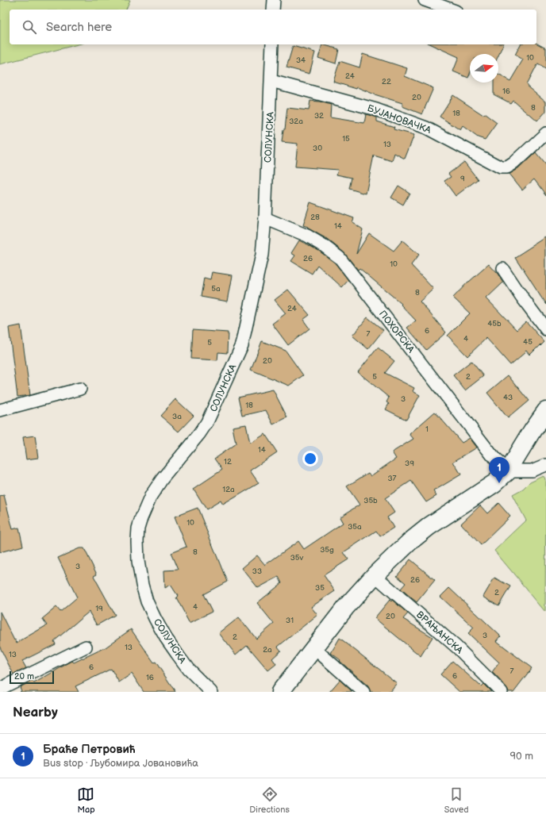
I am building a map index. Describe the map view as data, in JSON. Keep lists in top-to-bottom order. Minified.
{"streets":{"street":["БУЈАНОВАЧКА","СОЛУНСКА","ПОХОРСКА","ВРАЊАНСКА"]},"crossings":[["БУЈАНОВАЧКА","СОЛУНСКА"],["СОЛУНСКА","ПОХОРСКА"]],"house_numbers":["10","34","24","22","16","20","8","18","32","32a","15","13","30","9","28","14","26","10","5a","8","24","45b","6","7","4","45","5","20","5","2","43","3","18","3a","1","14","12","39","37","12a","35b","10","35a","35g","8","35v","3","33","26","35","2","4","19","20","31","3","2","13","2a","13","6","7","6","16"],"scale_bar":"20 m","north":"right","page":{"search":"Search here","pins":"1","scale":"20 m","heading":"Nearby","list":[{"mark":"1","name":"Браће Петровић","note":"Bus stop · Љубомира Јовановића","value":"90 m"}],"nav":["Map","Directions","Saved"]}}
